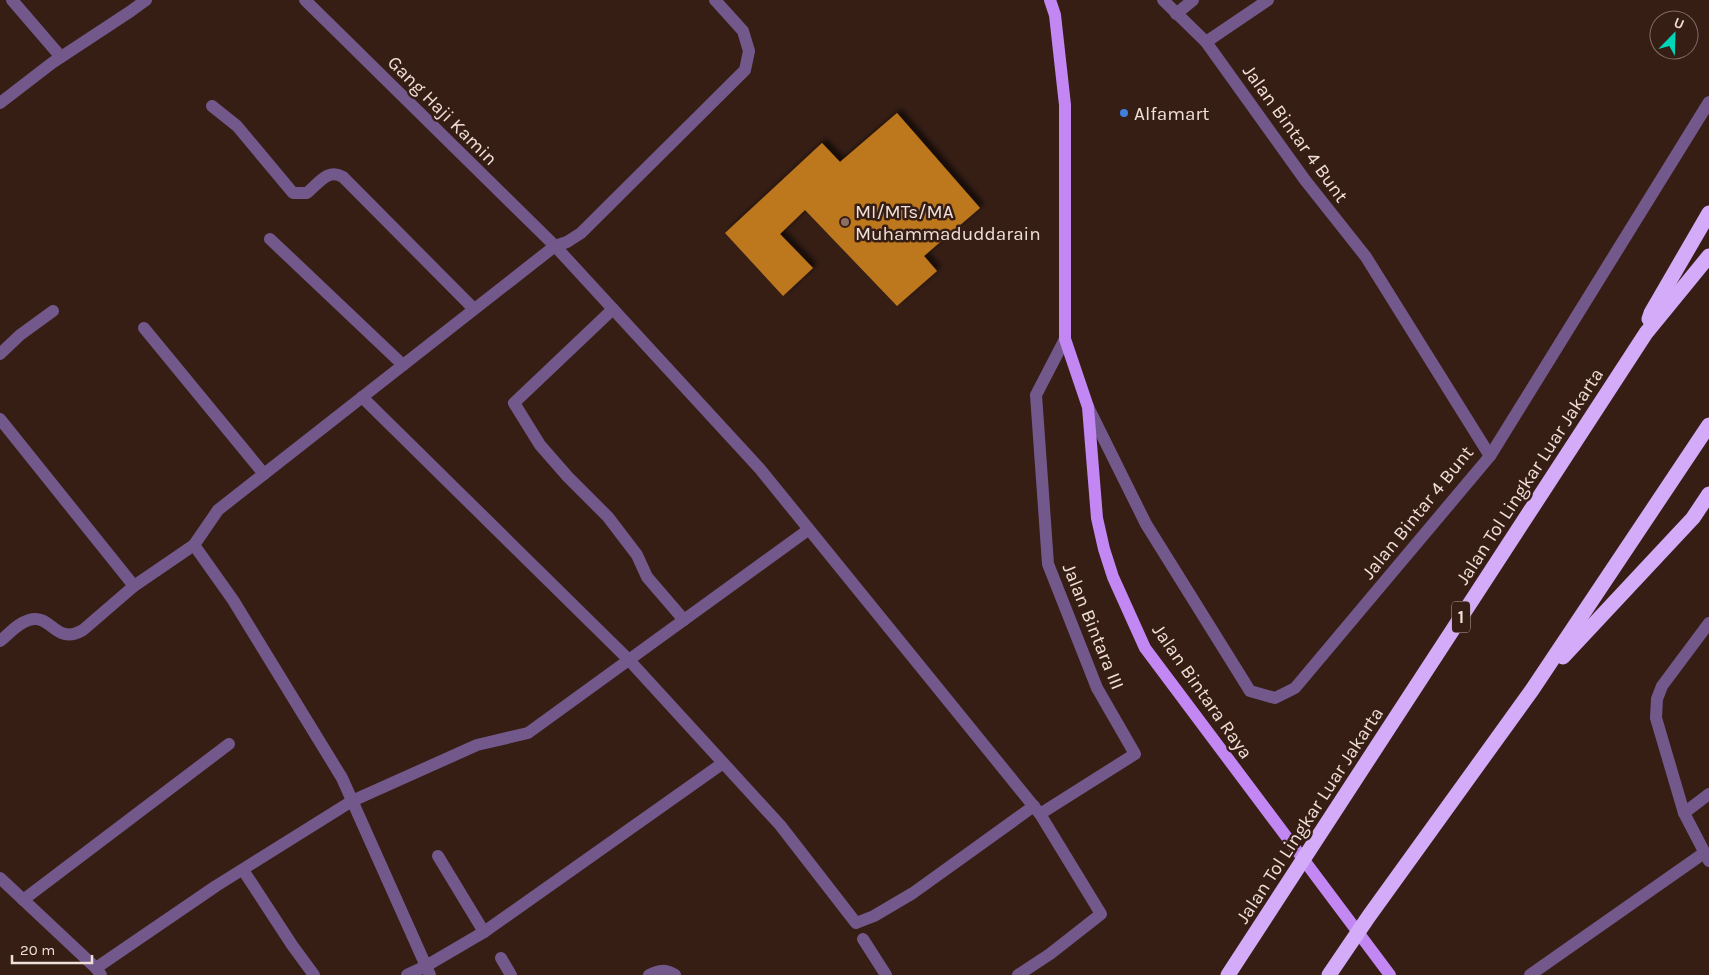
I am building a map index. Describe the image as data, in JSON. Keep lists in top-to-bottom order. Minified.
{"streets":{"highway":["Jalan Tol Lingkar Luar Jakarta","1"],"main road":["Jalan Bintara Raya"],"street":["Gang Haji Kamin","Jalan Bintar 4 Bunt","Jalan Bintara III"]},"crossings":[["Gang Haji Kamin","Jalan Bintara III"],["Jalan Bintar 4 Bunt","Jalan Bintara Raya"],["Jalan Bintara III","Jalan Bintara Raya"]],"places":["Alfamart","MI/MTs/MA Muhammaduddarain"],"scale_bar":"20 m","north":"top right"}
